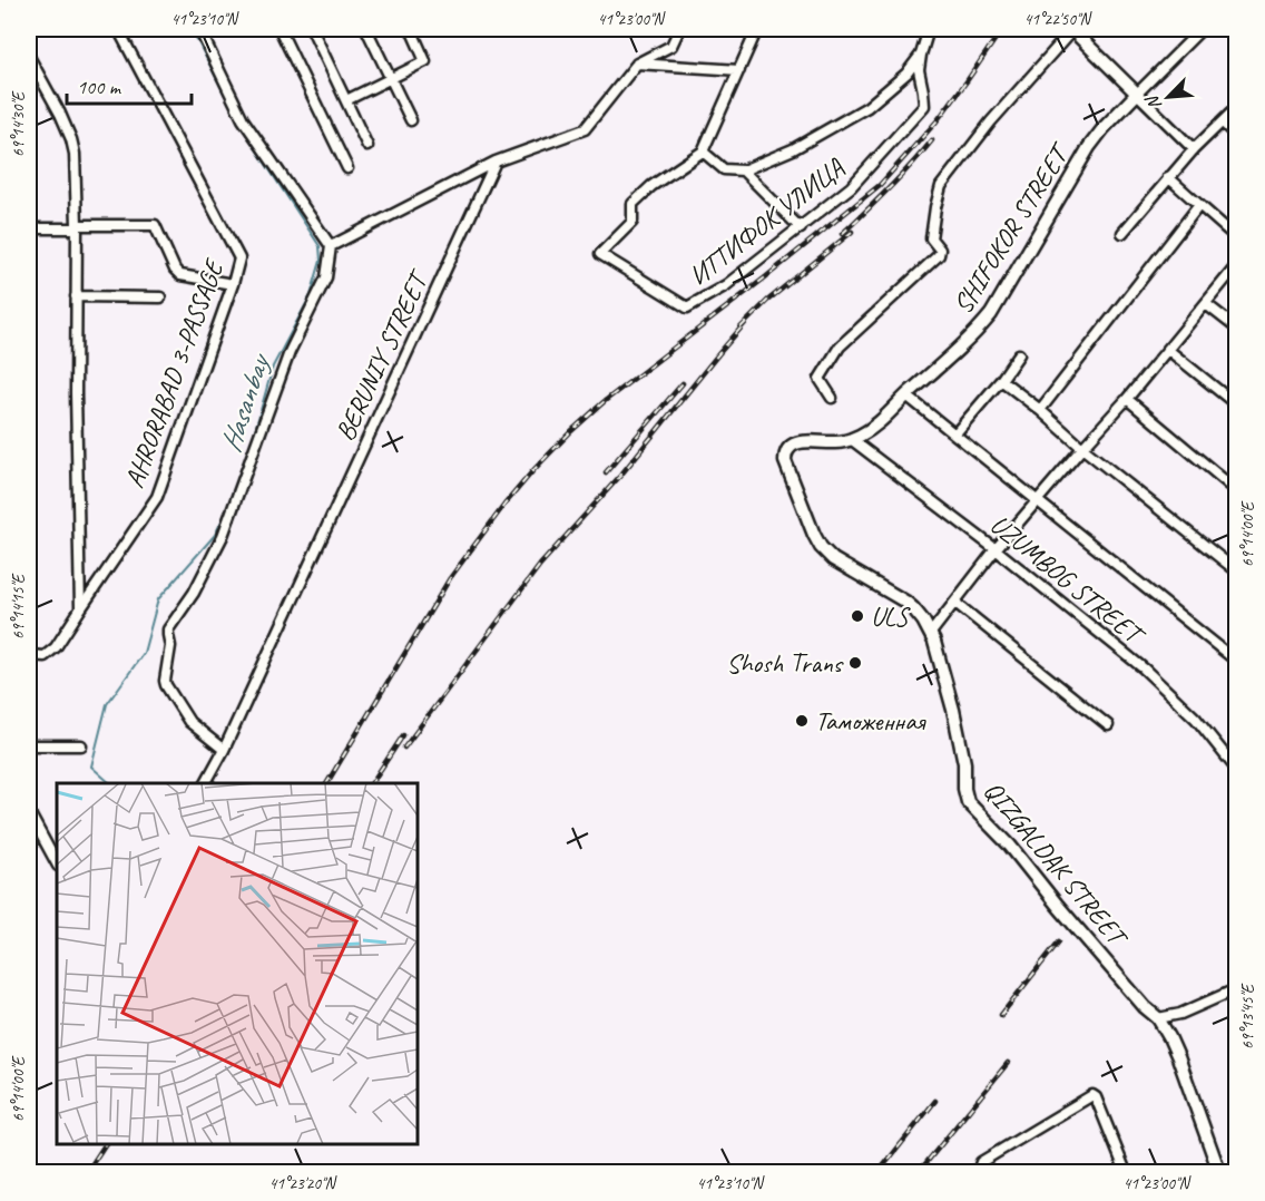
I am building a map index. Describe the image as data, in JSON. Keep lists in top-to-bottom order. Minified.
{"streets":{"street":["ИТТИФОК УЛИЦА","SHIFOKOR STREET","BERUNIY STREET","AHRORABAD 3-PASSAGE","UZUMBOG STREET","QIZGALDAK STREET"]},"crossings":[["SHIFOKOR STREET","UZUMBOG STREET"],["SHIFOKOR STREET","QIZGALDAK STREET"]],"water":["Hasanbay"],"places":["ULS","Shosh Trans","Таможенная"],"scale_bar":"100 m","north":"bottom left","coordinates":["41°23'10\"N","41°23'00\"N","41°22'50\"N","69°14'30\"E","69°14'00\"E","69°14'15\"E","69°13'45\"E","41°23'20\"N"]}
